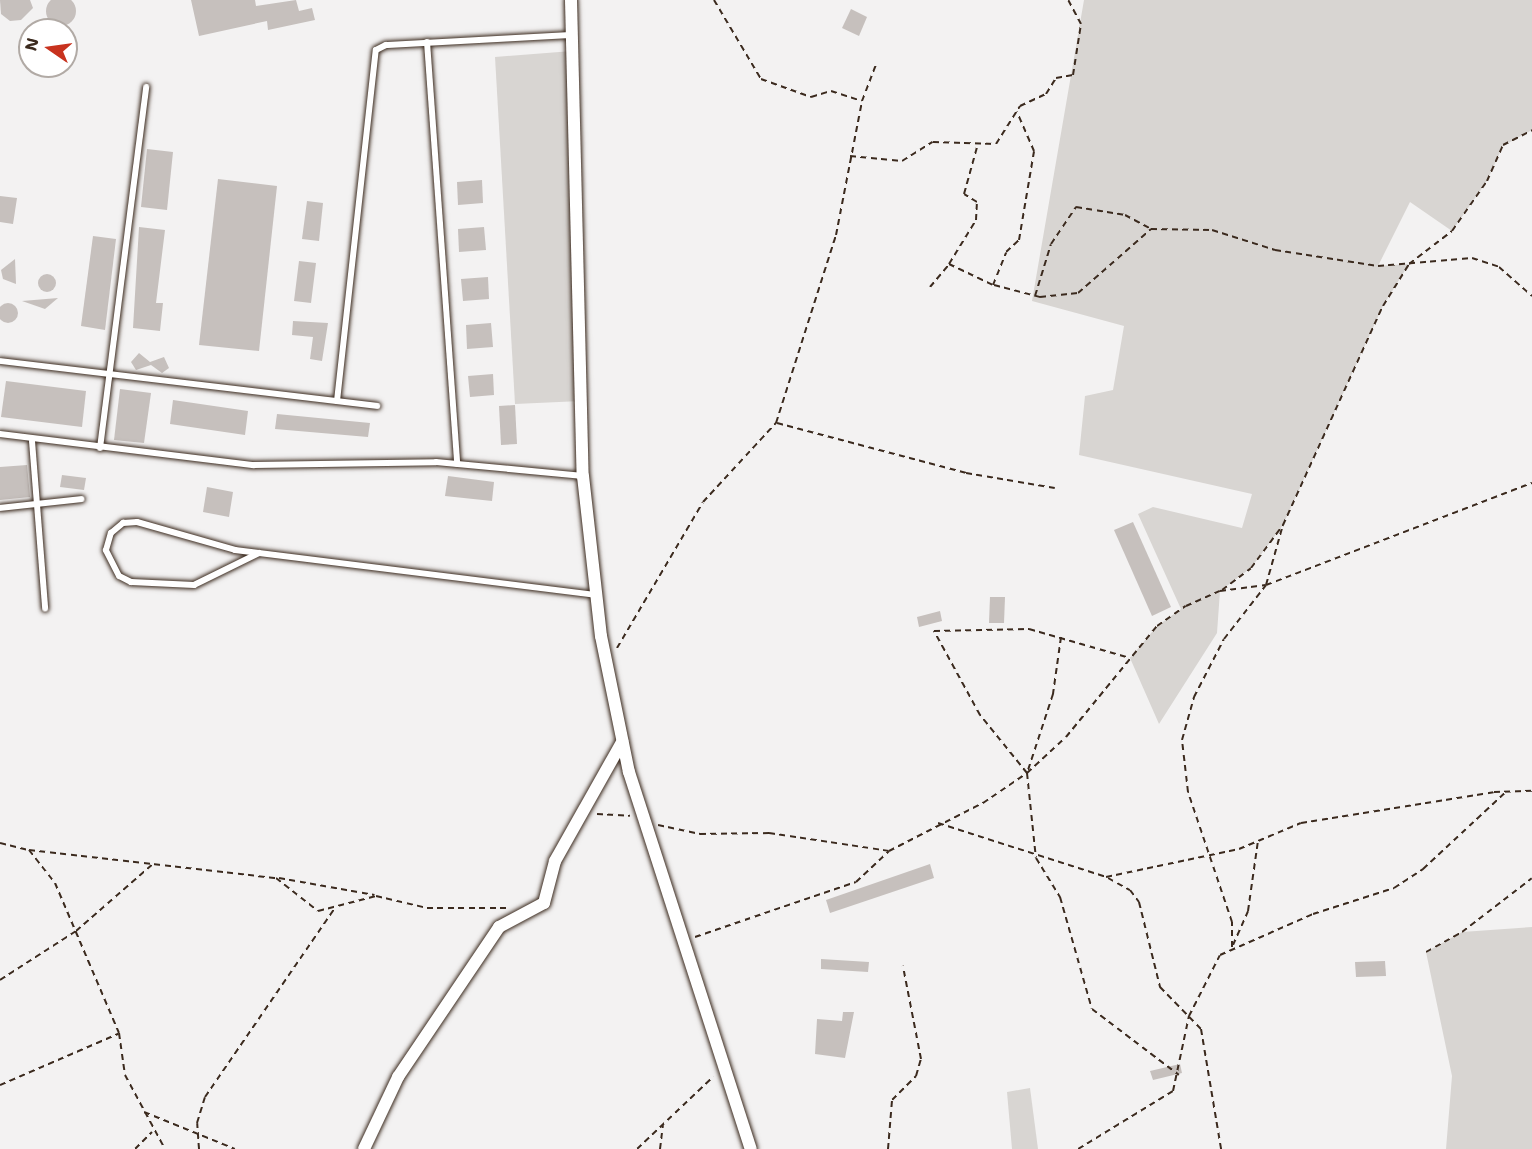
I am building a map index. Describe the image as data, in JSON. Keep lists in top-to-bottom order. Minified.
{"north":"left"}
